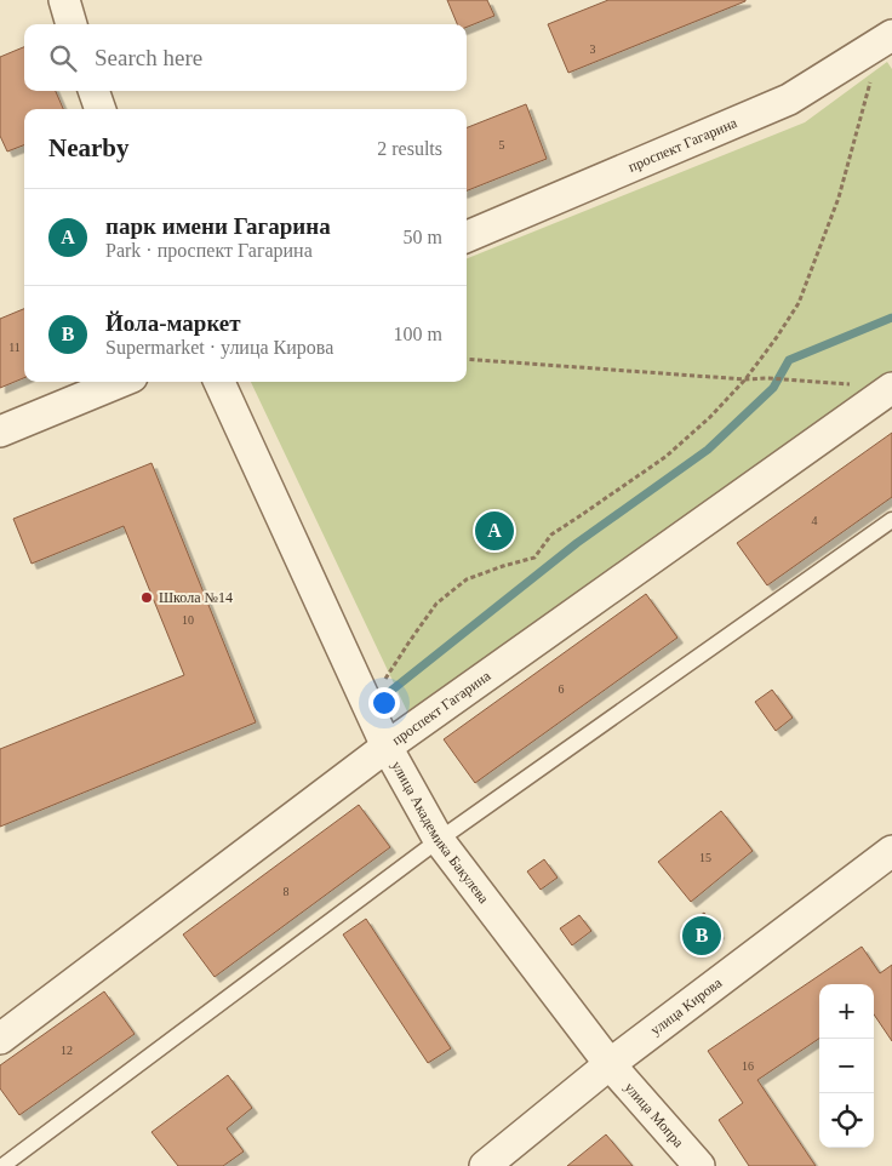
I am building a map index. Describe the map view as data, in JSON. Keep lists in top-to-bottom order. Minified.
{"streets":{"street":["проспект Гагарина","улица Академика Бакулева","улица Кирова","улица Мопра"]},"crossings":[["проспект Гагарина","улица Академика Бакулева"],["улица Академика Бакулева","улица Кирова"],["улица Академика Бакулева","улица Мопра"],["улица Кирова","улица Мопра"]],"places":["Школа №14"],"house_numbers":["3","5","11","4","10","6","15","8","12","16"],"page":{"search":"Search here","heading":["Nearby","2 results"],"list":[{"mark":"A","name":"парк имени Гагарина","note":"Park · проспект Гагарина","value":"50 m"},{"mark":"B","name":"Йола-маркет","note":"Supermarket · улица Кирова","value":"100 m"}],"pins":["A","B"],"map_buttons":["+","−"]}}
